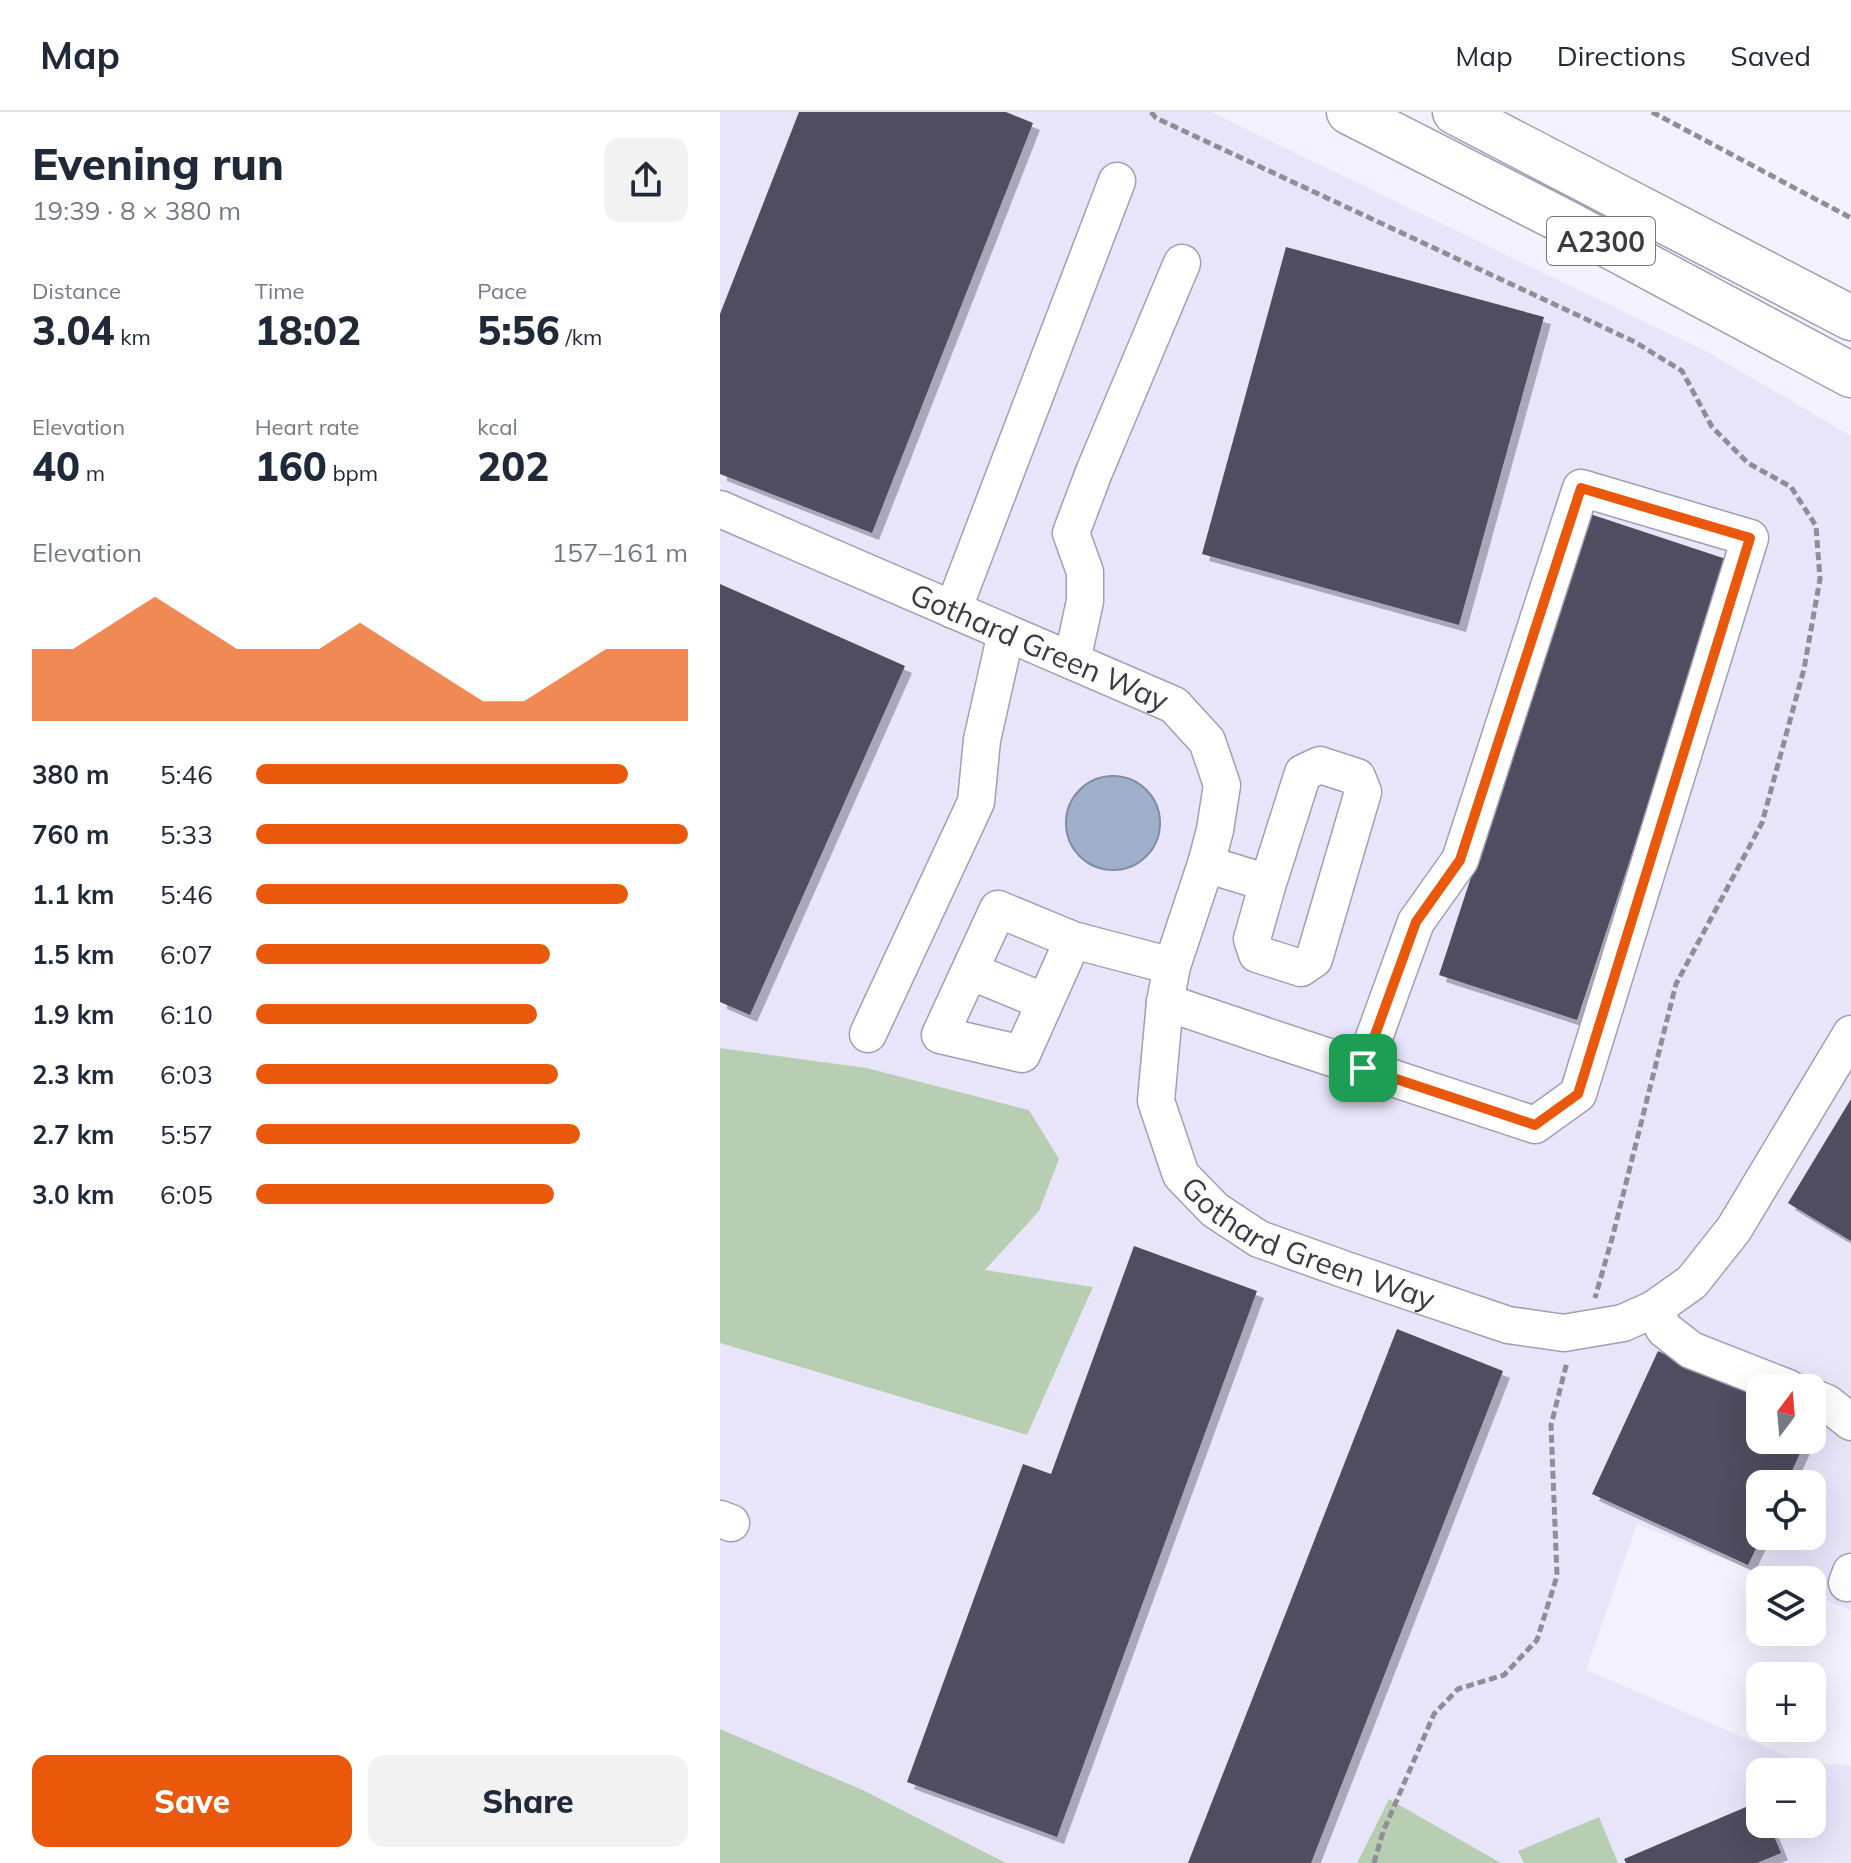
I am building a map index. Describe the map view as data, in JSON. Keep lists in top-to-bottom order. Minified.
{"streets":{"main road":["A2300"],"street":["Gothard Green Way"]},"north":"top","page":{"header":"Map","nav":["Map","Directions","Saved"],"heading":["Evening run","19:39 · 8 × 380 m"],"stats":[["Distance","3.04 km"],["Time","18:02"],["Pace","5:56 /km"],["Elevation","40 m"],["Heart rate","160 bpm"],["kcal","202"]],"chart":["Elevation","157–161 m"],"list":[{"name":"380 m","note":"5:46"},{"name":"760 m","note":"5:33"},{"name":"1.1 km","note":"5:46"},{"name":"1.5 km","note":"6:07"},{"name":"1.9 km","note":"6:10"},{"name":"2.3 km","note":"6:03"},{"name":"2.7 km","note":"5:57"},{"name":"3.0 km","note":"6:05"}],"map_buttons":["+","−"],"buttons":["Save","Share"]}}
